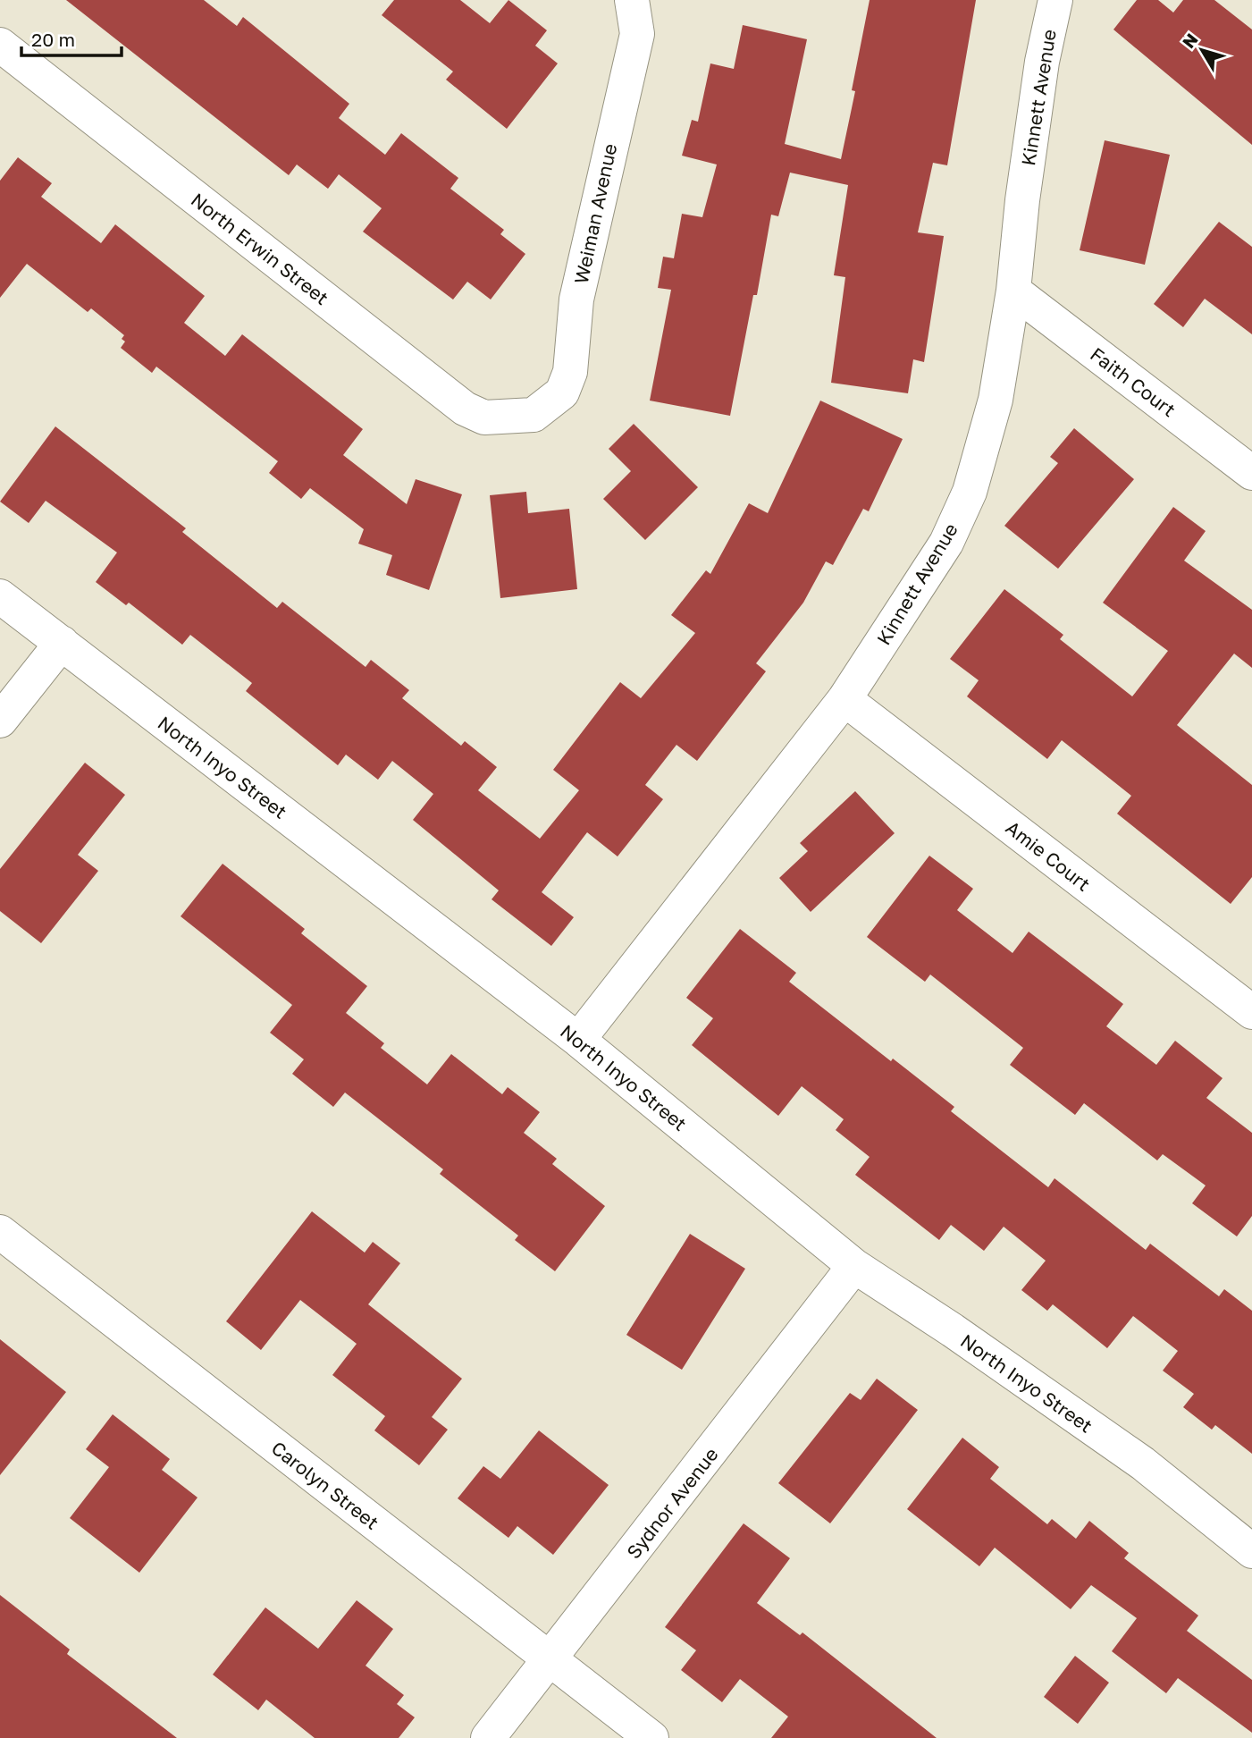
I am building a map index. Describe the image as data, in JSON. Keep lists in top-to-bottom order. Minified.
{"streets":{"street":["Kinnett Avenue","Weiman Avenue","North Erwin Street","Faith Court","North Inyo Street","Amie Court","Carolyn Street","Sydnor Avenue"]},"crossings":[["Kinnett Avenue","Faith Court"],["Kinnett Avenue","North Inyo Street"],["Kinnett Avenue","Amie Court"],["Weiman Avenue","North Erwin Street"],["North Inyo Street","Sydnor Avenue"],["Carolyn Street","Sydnor Avenue"]],"scale_bar":"20 m","north":"top left"}
